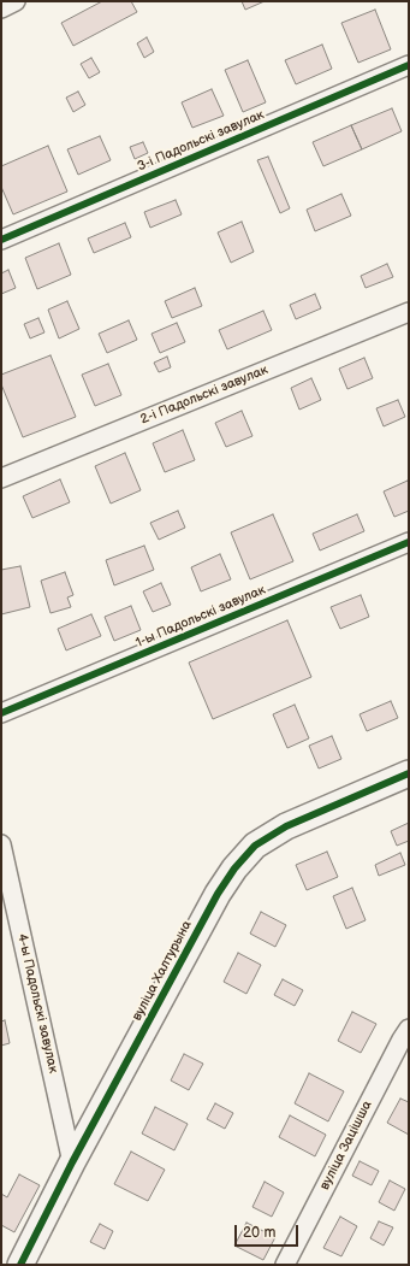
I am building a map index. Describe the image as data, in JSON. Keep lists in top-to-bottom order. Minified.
{"streets":{"street":["3-і Падольскі завулак","2-і Падольскі завулак","1-ы Падольскі завулак","вуліца Халтурына","4-ы Падольскі завулак","вуліца Зацішша"]},"crossings":[["вуліца Халтурына","4-ы Падольскі завулак"]],"scale_bar":"20 m"}
